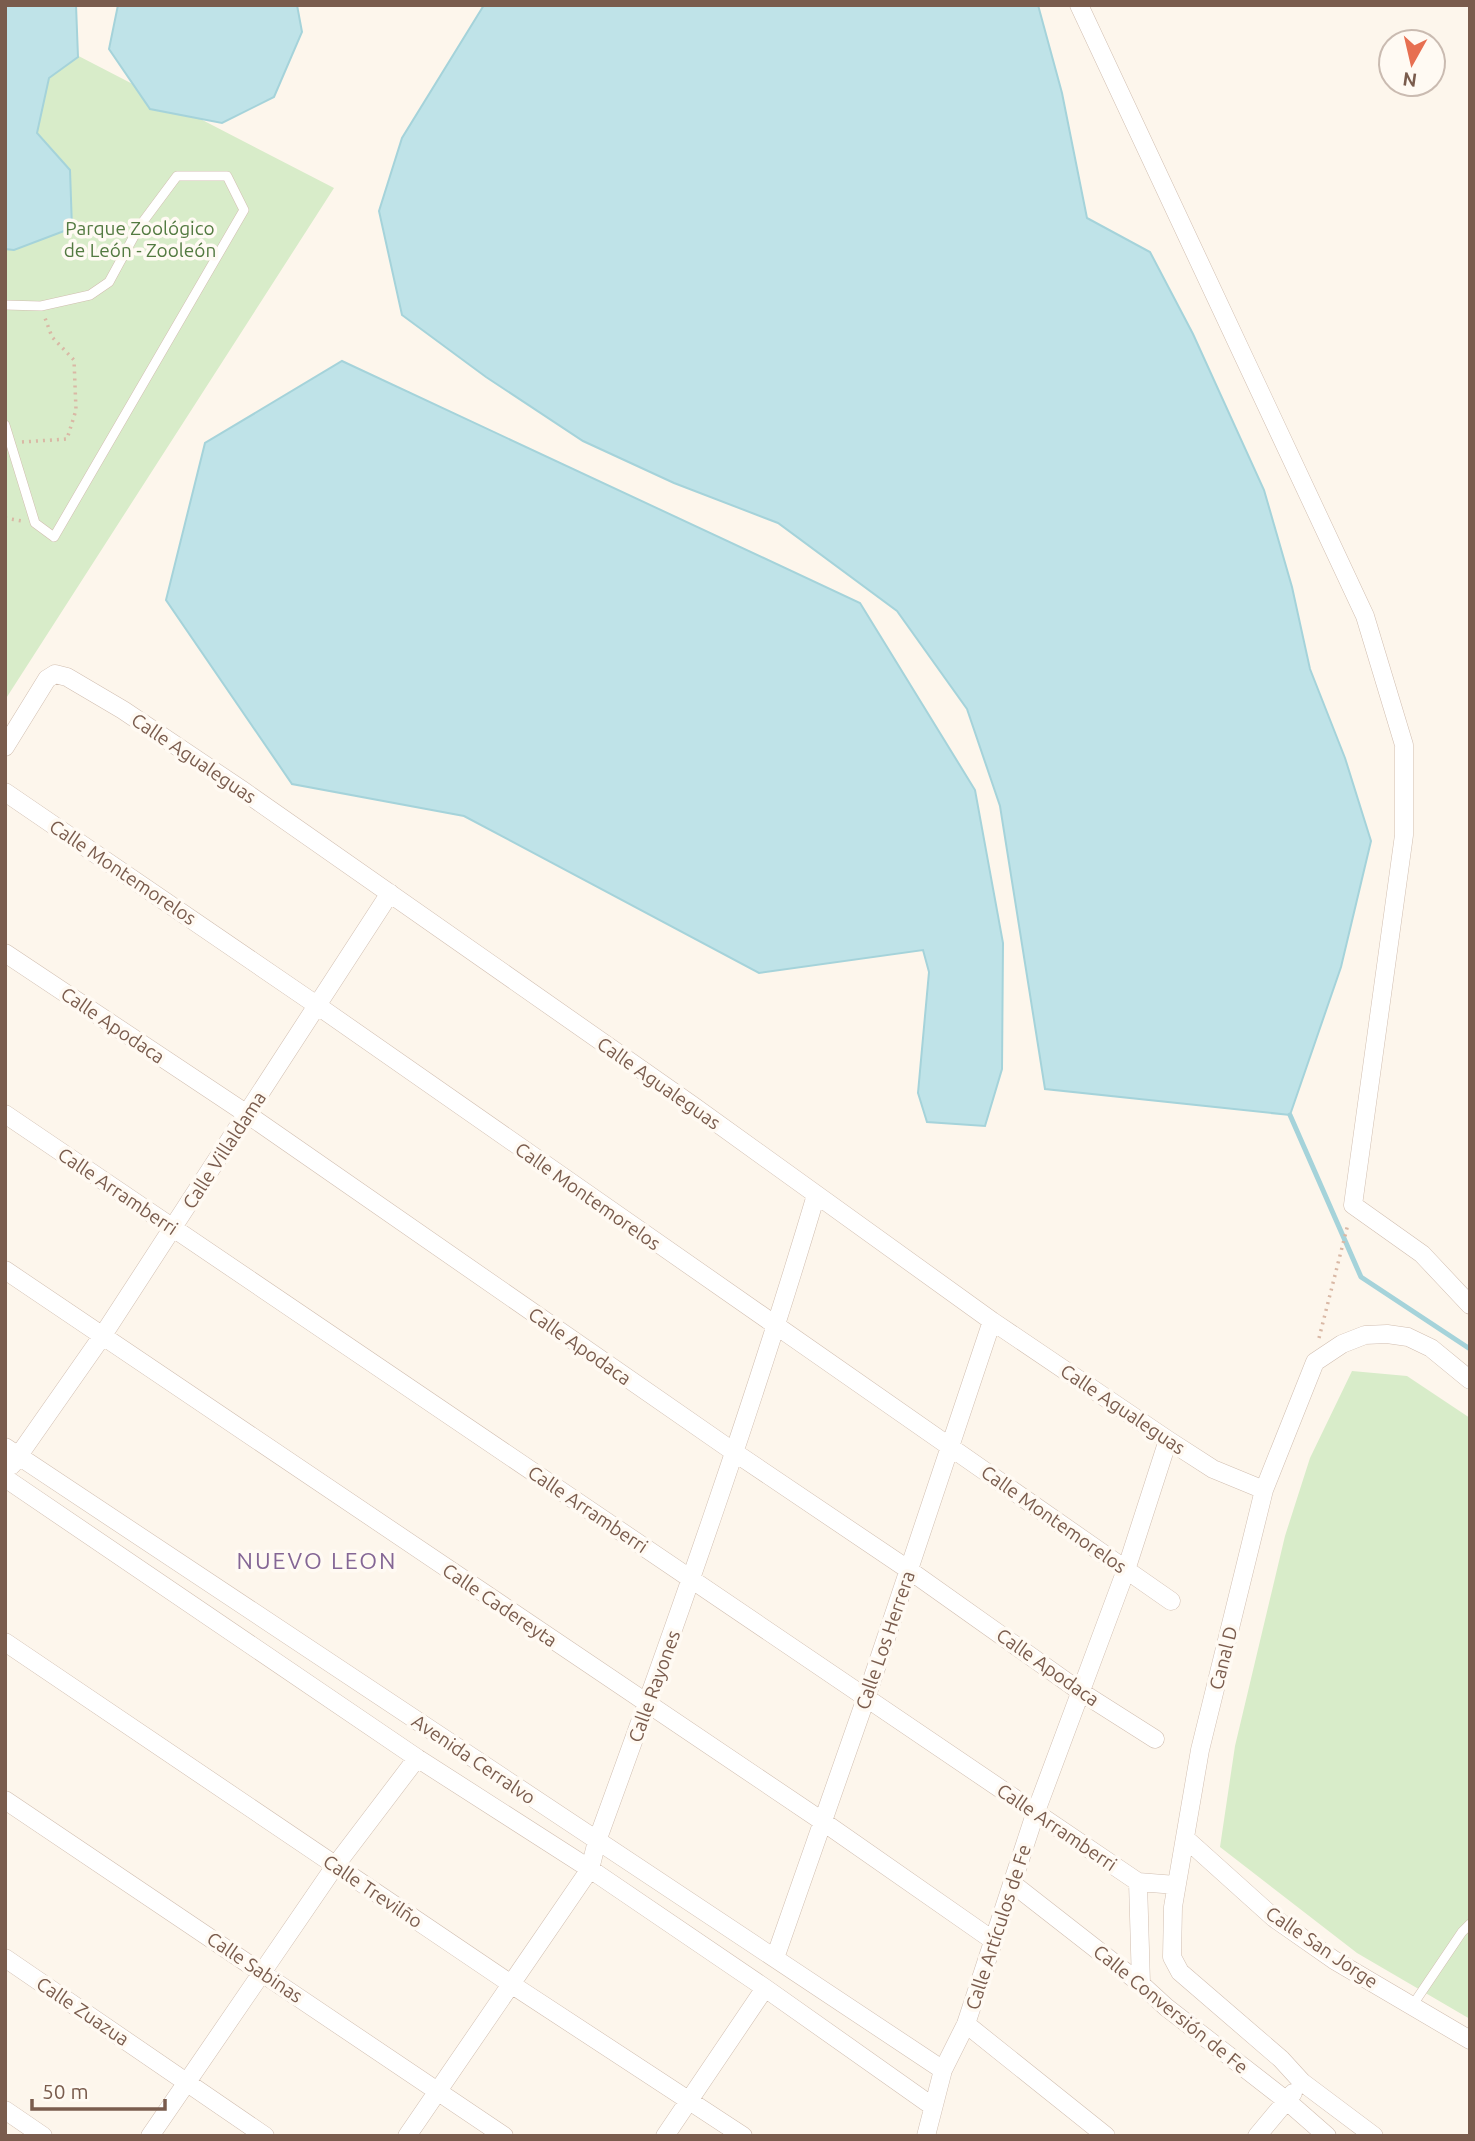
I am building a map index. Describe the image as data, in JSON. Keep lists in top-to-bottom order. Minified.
{"streets":{"street":["Calle Agualeguas","Calle Montemorelos","Calle Apodaca","Calle Villaldama","Calle Arramberri","Calle Cadereyta","Calle Los Herrera","Canal D","Calle Rayones","Avenida Cerralvo","Calle Trevilño","Calle Artículos de Fe","Calle San Jorge","Calle Sabinas","Calle Conversión de Fe","Calle Zuazua"]},"crossings":[["Calle Agualeguas","Calle Villaldama"],["Calle Agualeguas","Calle Los Herrera"],["Calle Agualeguas","Canal D"],["Calle Agualeguas","Calle Rayones"],["Calle Agualeguas","Calle Artículos de Fe"],["Calle Montemorelos","Calle Villaldama"],["Calle Montemorelos","Calle Los Herrera"],["Calle Montemorelos","Calle Rayones"],["Calle Montemorelos","Calle Artículos de Fe"],["Calle Apodaca","Calle Villaldama"],["Calle Apodaca","Calle Los Herrera"],["Calle Apodaca","Calle Rayones"],["Calle Apodaca","Calle Artículos de Fe"],["Calle Villaldama","Calle Arramberri"],["Calle Villaldama","Calle Cadereyta"],["Calle Villaldama","Avenida Cerralvo"],["Calle Arramberri","Calle Los Herrera"],["Calle Arramberri","Canal D"],["Calle Arramberri","Calle Rayones"],["Calle Arramberri","Calle Artículos de Fe"],["Calle Cadereyta","Calle Los Herrera"],["Calle Cadereyta","Calle Rayones"],["Calle Cadereyta","Calle Artículos de Fe"],["Calle Los Herrera","Avenida Cerralvo"],["Canal D","Calle San Jorge"],["Calle Rayones","Avenida Cerralvo"],["Calle Rayones","Calle Trevilño"],["Calle Rayones","Calle Sabinas"],["Avenida Cerralvo","Calle Artículos de Fe"],["Calle Artículos de Fe","Calle Conversión de Fe"]],"districts":["NUEVO LEON"],"parks":["Parque Zoológico de León - Zooleón"],"scale_bar":"50 m","north":"bottom"}
